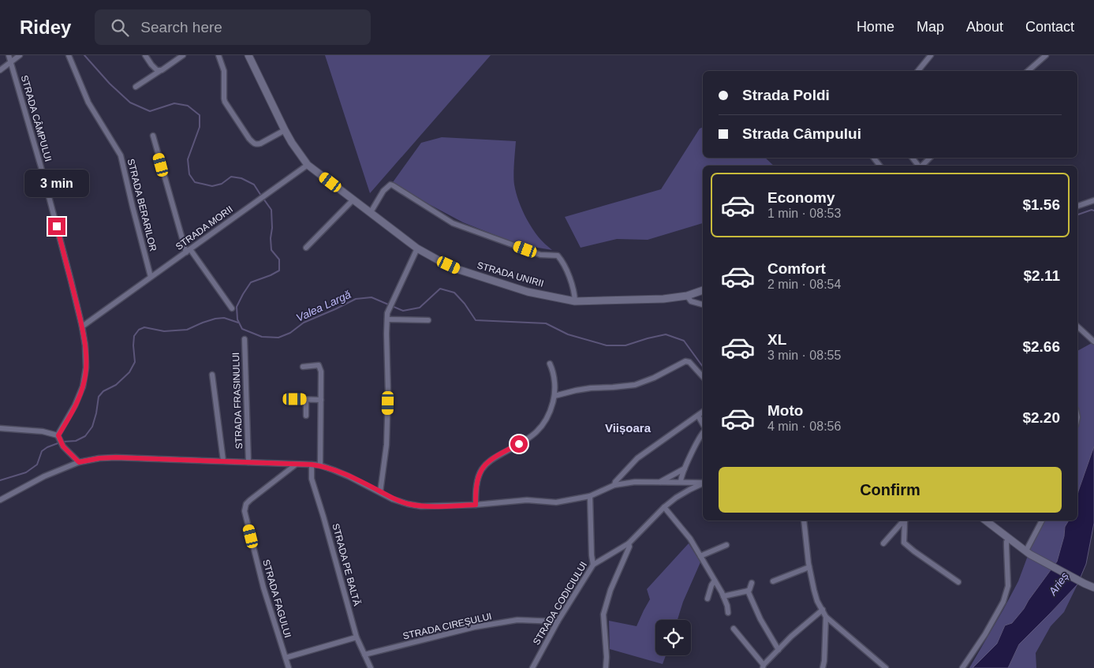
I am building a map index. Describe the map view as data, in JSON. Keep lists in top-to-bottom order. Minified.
{"streets":{"main road":["STRADA UNIRII"],"street":["STRADA CÂMPULUI","STRADA BERARILOR","STRADA MORII","STRADA FRASINULUI","STRADA PE BALTĂ","STRADA FAGULUI","STRADA CODICIULUI","STRADA CIREȘULUI"]},"crossings":[["STRADA CÂMPULUI","STRADA MORII"],["STRADA BERARILOR","STRADA MORII"],["STRADA MORII","STRADA UNIRII"],["STRADA PE BALTĂ","STRADA CIREȘULUI"],["STRADA CODICIULUI","STRADA CIREȘULUI"]],"districts":["Viișoara"],"water":["Valea Largă","Arieș"],"page":{"header":"Ridey","search":"Search here","nav":["Home","Map","About","Contact"],"banner":["Strada Poldi","Strada Câmpului"],"bubble":"3 min","list":[{"name":"Economy","note":"1 min · 08:53","value":"$1.56"},{"name":"Comfort","note":"2 min · 08:54","value":"$2.11"},{"name":"XL","note":"3 min · 08:55","value":"$2.66"},{"name":"Moto","note":"4 min · 08:56","value":"$2.20"}],"buttons":"Confirm"}}
